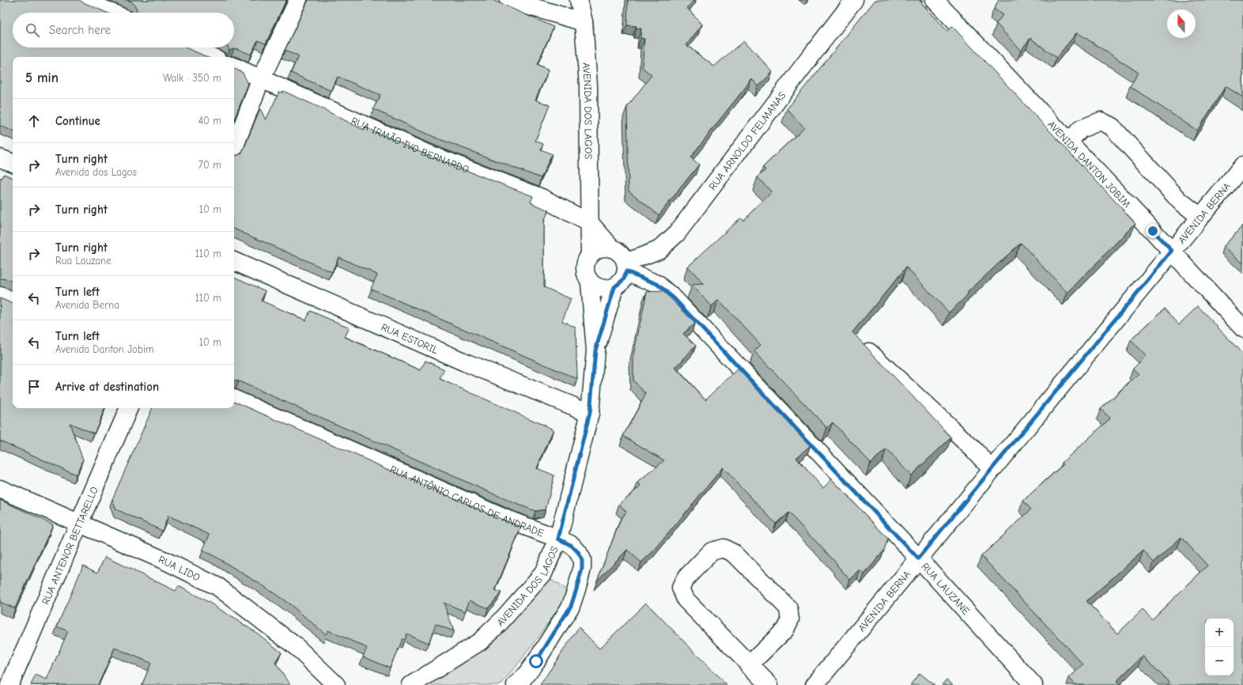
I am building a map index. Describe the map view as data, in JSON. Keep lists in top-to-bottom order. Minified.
{"streets":{"street":["AVENIDA DOS LAGOS","RUA ARNOLDO FELMANAS","RUA IRMÃO IVO BERNARDO","AVENIDA DANTON JOBIM","AVENIDA BERNA","RUA ESTORIL","RUA ANTÔNIO CARLOS DE ANDRADE","RUA ANTENOR BETTARELLO","RUA LIDO","RUA LAUZANE"]},"crossings":[["AVENIDA DOS LAGOS","RUA ARNOLDO FELMANAS"],["AVENIDA DOS LAGOS","RUA IRMÃO IVO BERNARDO"],["AVENIDA DOS LAGOS","RUA ESTORIL"],["AVENIDA DOS LAGOS","RUA ANTÔNIO CARLOS DE ANDRADE"],["AVENIDA DOS LAGOS","RUA LAUZANE"],["RUA ARNOLDO FELMANAS","RUA LAUZANE"],["AVENIDA DANTON JOBIM","AVENIDA BERNA"],["AVENIDA BERNA","RUA LAUZANE"],["RUA ANTENOR BETTARELLO","RUA LIDO"]],"north":"top","page":{"search":"Search here","heading":["5 min","Walk · 350 m"],"list":[["Continue","40 m"],["Turn right","Avenida dos Lagos","70 m"],["Turn right","10 m"],["Turn right","Rua Lauzane","110 m"],["Turn left","Avenida Berna","110 m"],["Turn left","Avenida Danton Jobim","10 m"],"Arrive at destination"],"map_buttons":["+","−"]}}
